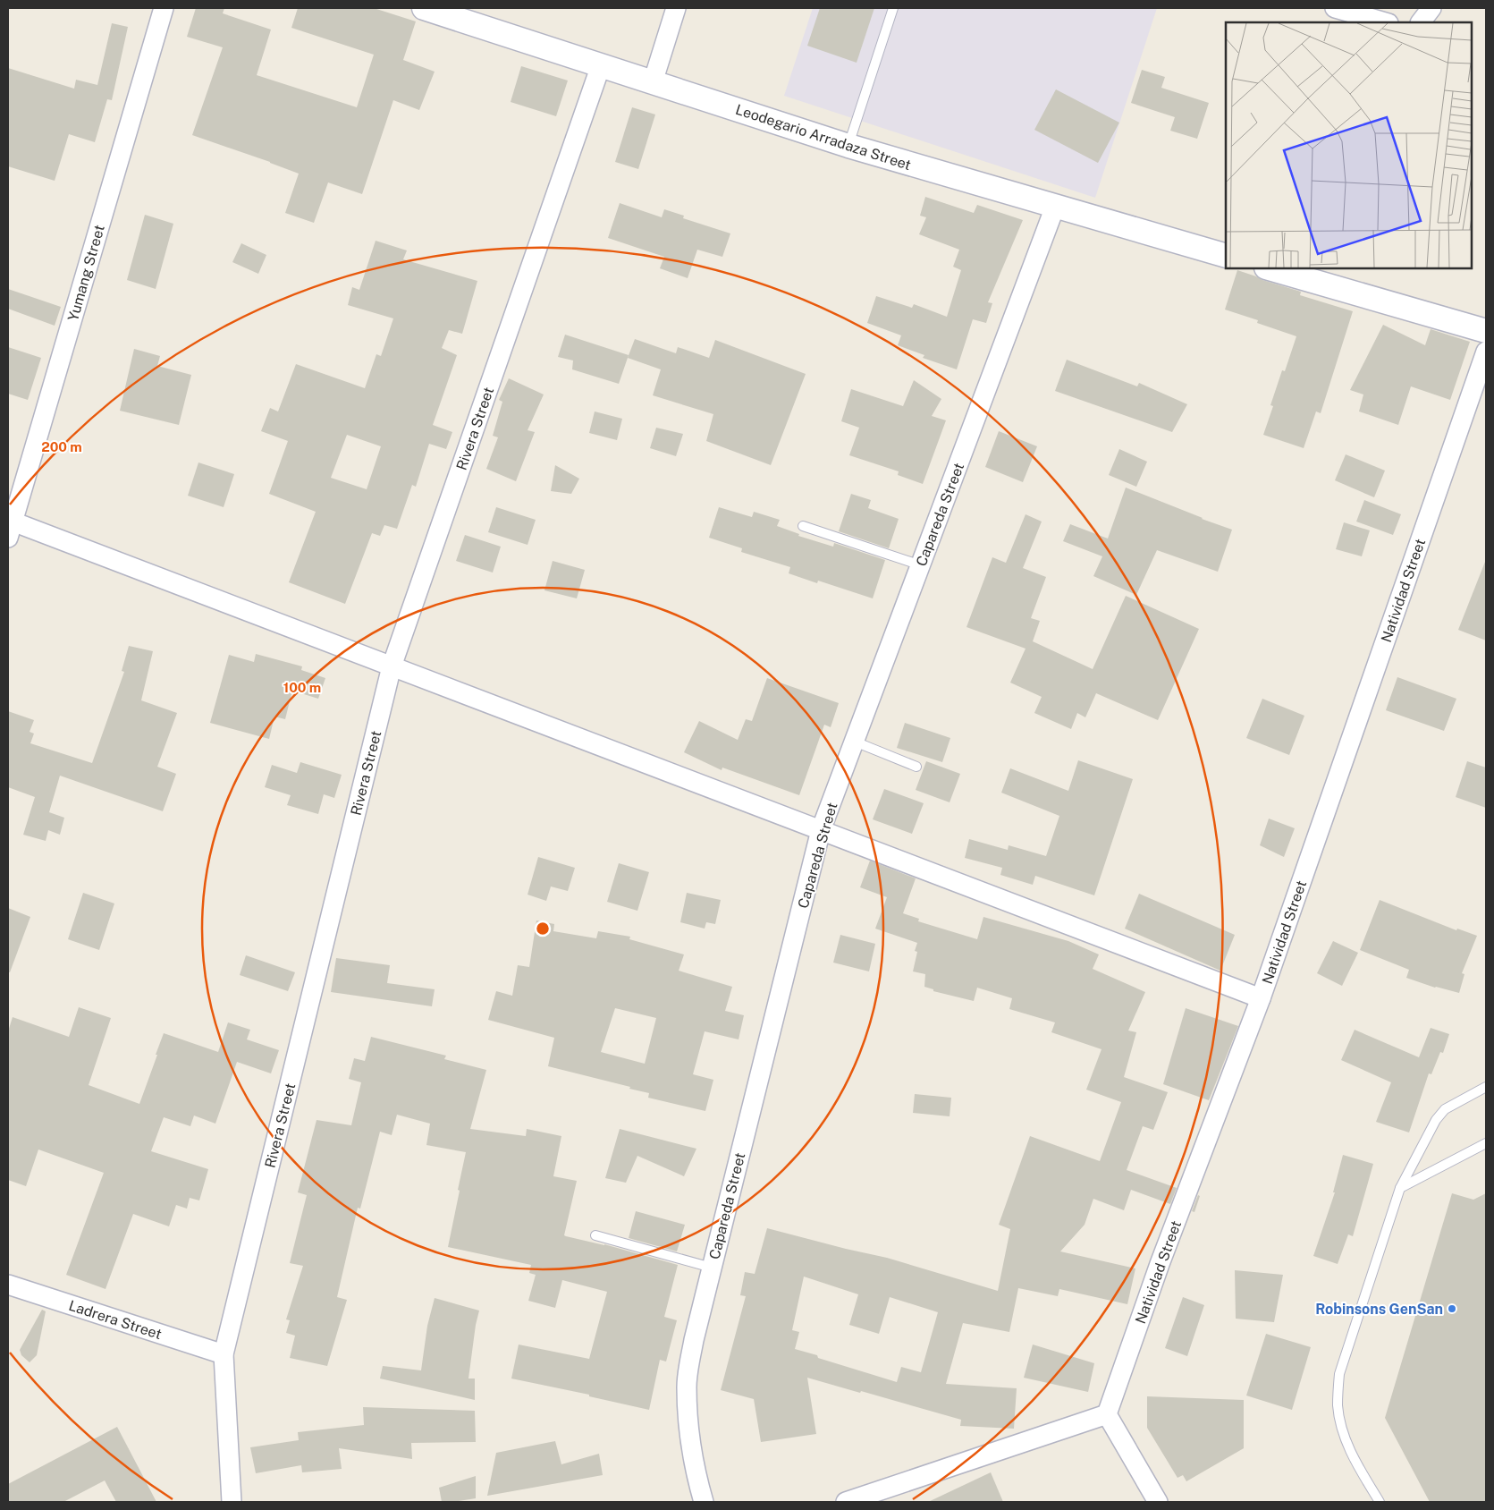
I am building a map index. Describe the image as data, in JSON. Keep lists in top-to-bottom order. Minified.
{"streets":{"street":["Leodegario Arradaza Street","Yumang Street","Rivera Street","Capareda Street","Natividad Street","Ladrera Street"]},"crossings":[["Leodegario Arradaza Street","Rivera Street"],["Leodegario Arradaza Street","Capareda Street"],["Rivera Street","Ladrera Street"]],"places":["Robinsons GenSan"],"rings":["200 m","100 m"]}
